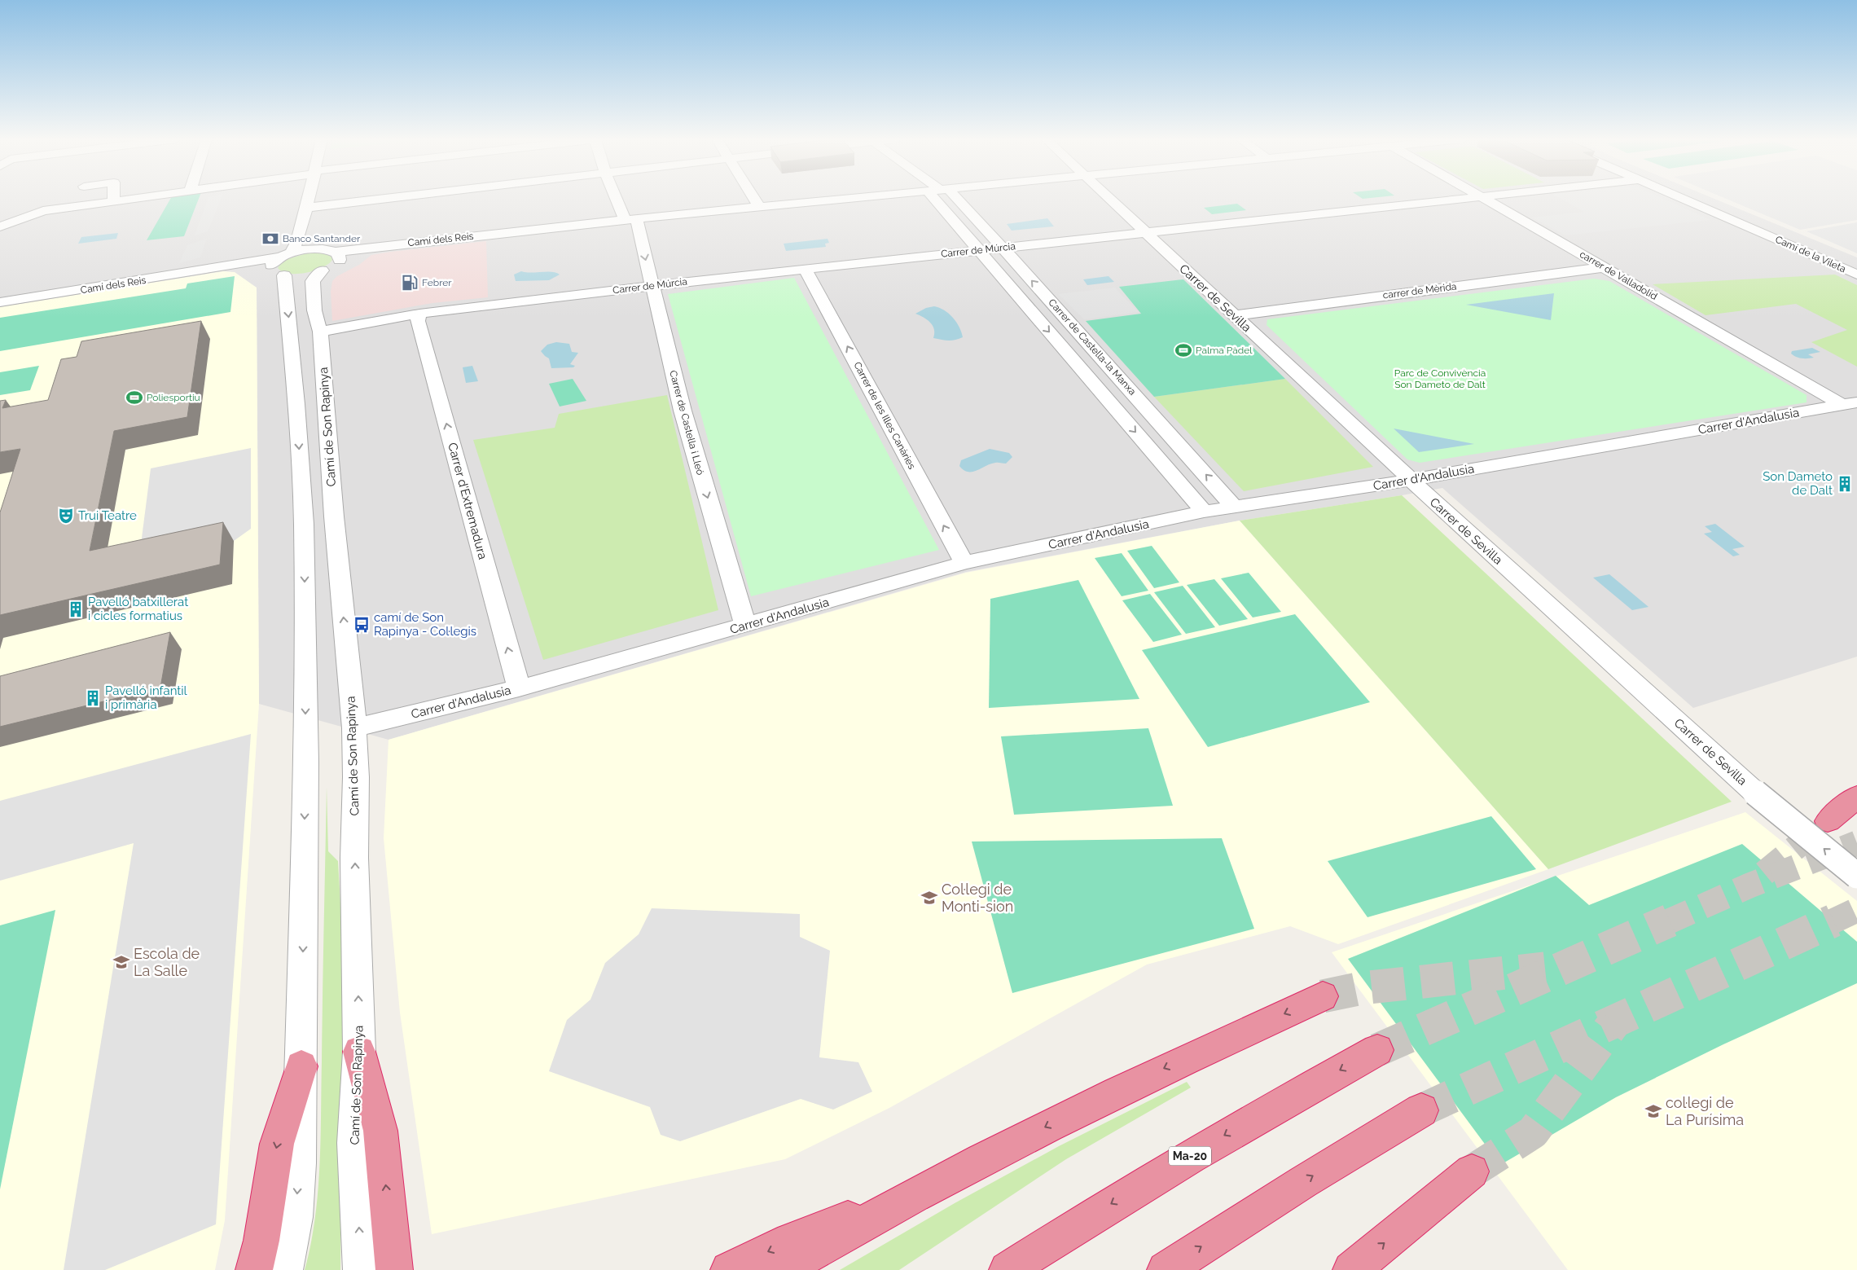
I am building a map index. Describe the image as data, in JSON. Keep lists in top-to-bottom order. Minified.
{"streets":{"highway":["Ma-20"],"street":["Camí dels Reis","Carrer de Múrcia","Camí de la Vileta","carrer de Valladolid","carrer de Mèrida","Carrer de Sevilla","Carrer de Castella-la Manxa","Carrer de les Illes Canàries","Carrer d'Andalusia","Carrer de Castella i Lleó","Camí de Son Rapinya","Carrer d'Extremadura"]},"crossings":[["Camí dels Reis","Carrer de Castella i Lleó"],["Camí dels Reis","Camí de Son Rapinya"],["Carrer de Múrcia","Carrer de Sevilla"],["Carrer de Múrcia","Carrer de Castella-la Manxa"],["Carrer de Múrcia","Carrer de les Illes Canàries"],["Carrer de Múrcia","Carrer de Castella i Lleó"],["Carrer de Múrcia","Camí de Son Rapinya"],["Carrer de Múrcia","Carrer d'Extremadura"],["carrer de Valladolid","carrer de Mèrida"],["carrer de Valladolid","Carrer d'Andalusia"],["carrer de Mèrida","Carrer de Sevilla"],["Carrer de Sevilla","Carrer d'Andalusia"],["Carrer de Castella-la Manxa","Carrer d'Andalusia"],["Carrer de les Illes Canàries","Carrer d'Andalusia"],["Carrer d'Andalusia","Carrer de Castella i Lleó"],["Carrer d'Andalusia","Camí de Son Rapinya"],["Carrer d'Andalusia","Carrer d'Extremadura"]],"one_way":["Carrer de Sevilla","Carrer de les Illes Canàries","Carrer de Castella i Lleó"],"parks":["Parc de Convivència Son Dameto de Dalt"],"places":{"bank":["Banco Santander"],"fuel station":["Febrer"],"sports":["Palma Pàdel","Poliesportiu"],"building":["Son Dameto de Dalt","Pavelló batxillerat i cicles formatius","Pavelló infantil i primària"],"theatre":["Trui Teatre"],"bus stop":["camí de Son Rapinya - Col·legis"],"school or university":["Col·legi de Monti-sion","Escola de La Salle","col·legi de La Purísima"]}}
